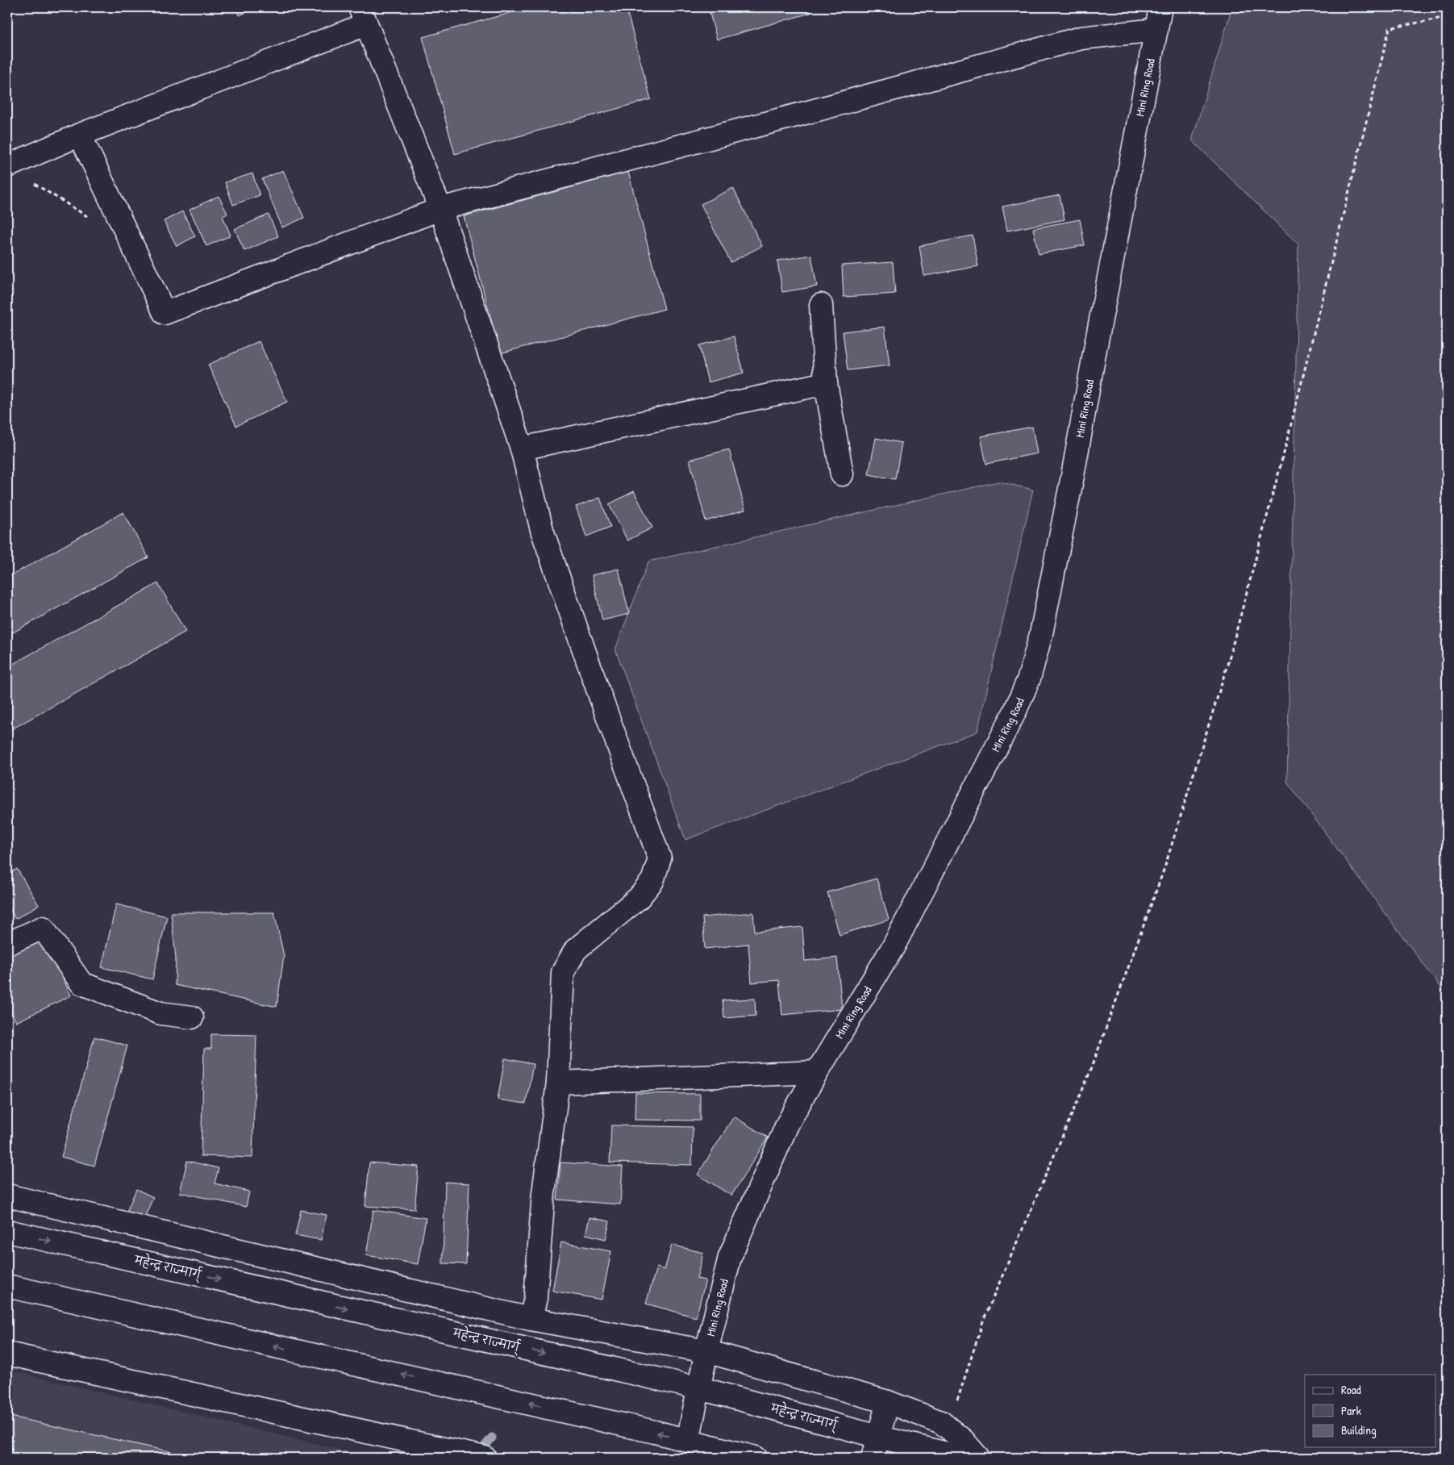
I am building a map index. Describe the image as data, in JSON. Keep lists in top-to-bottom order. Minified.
{"streets":{"main road":["Mini Ring Road","महेन्द्र राज्मार्ग्"]},"crossings":[["Mini Ring Road","महेन्द्र राज्मार्ग्"]],"legend":["Road","Park","Building"]}
